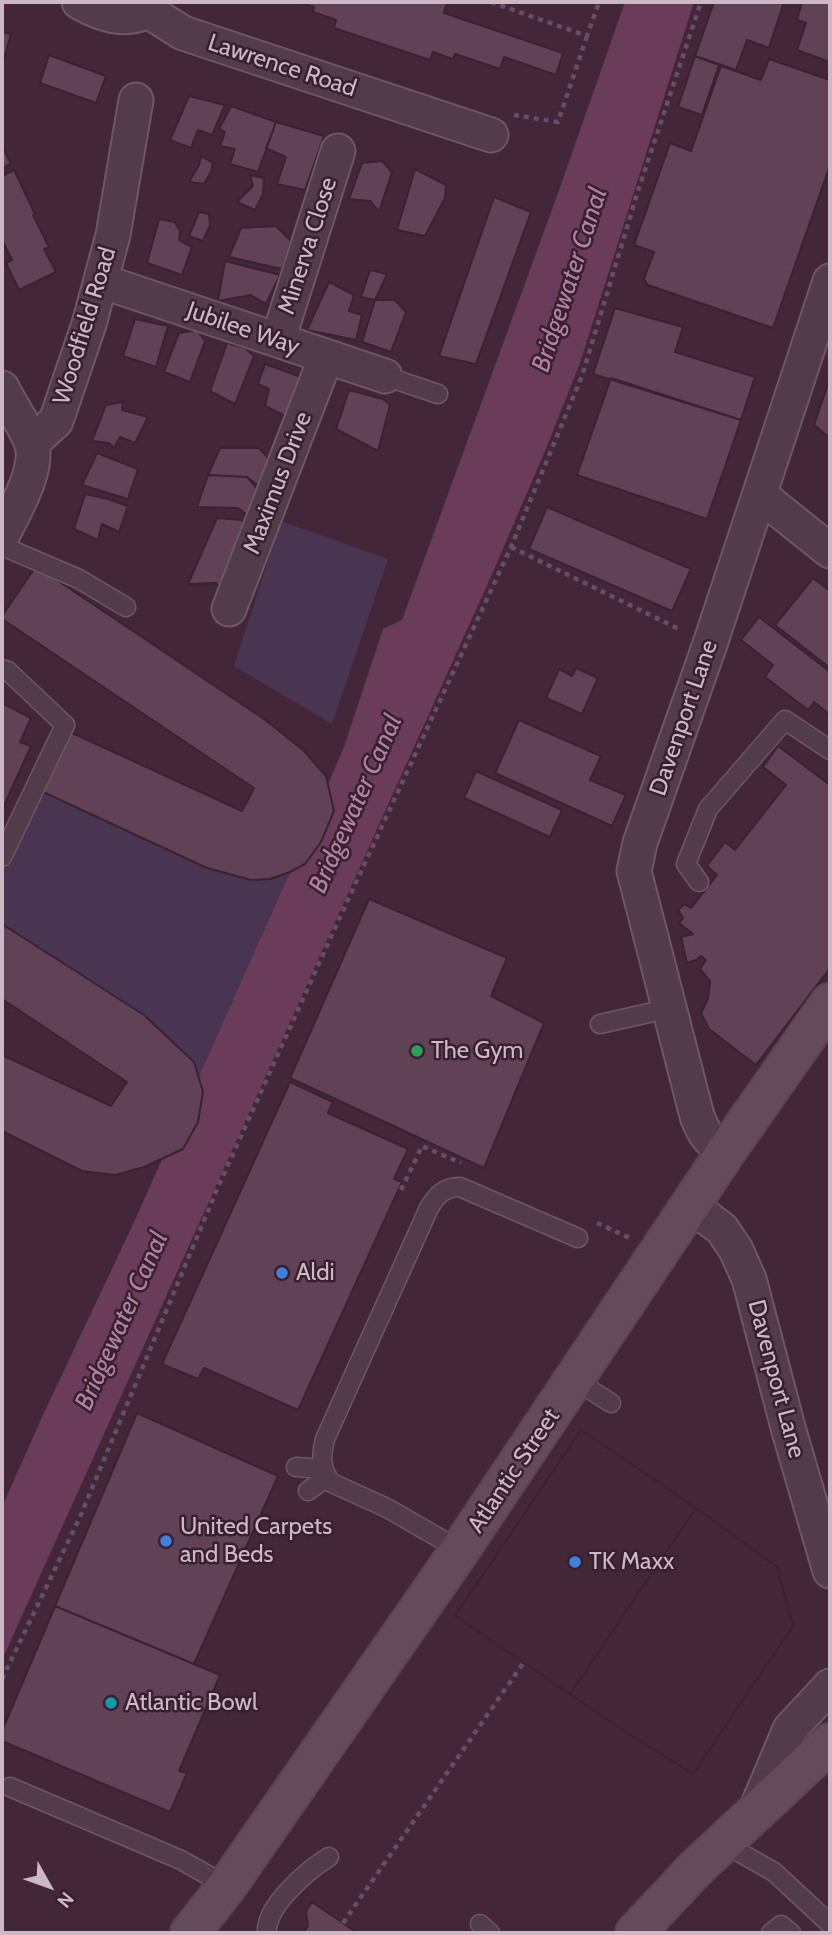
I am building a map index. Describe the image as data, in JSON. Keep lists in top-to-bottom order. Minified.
{"streets":{"street":["Lawrence Road","Minerva Close","Woodfield Road","Jubilee Way","Maximus Drive","Davenport Lane","Atlantic Street"]},"crossings":[["Minerva Close","Jubilee Way"],["Woodfield Road","Jubilee Way"],["Jubilee Way","Maximus Drive"],["Davenport Lane","Atlantic Street"]],"water":["Bridgewater Canal"],"places":["The Gym","Aldi","United Carpets and Beds","TK Maxx","Atlantic Bowl"],"north":"bottom right"}
